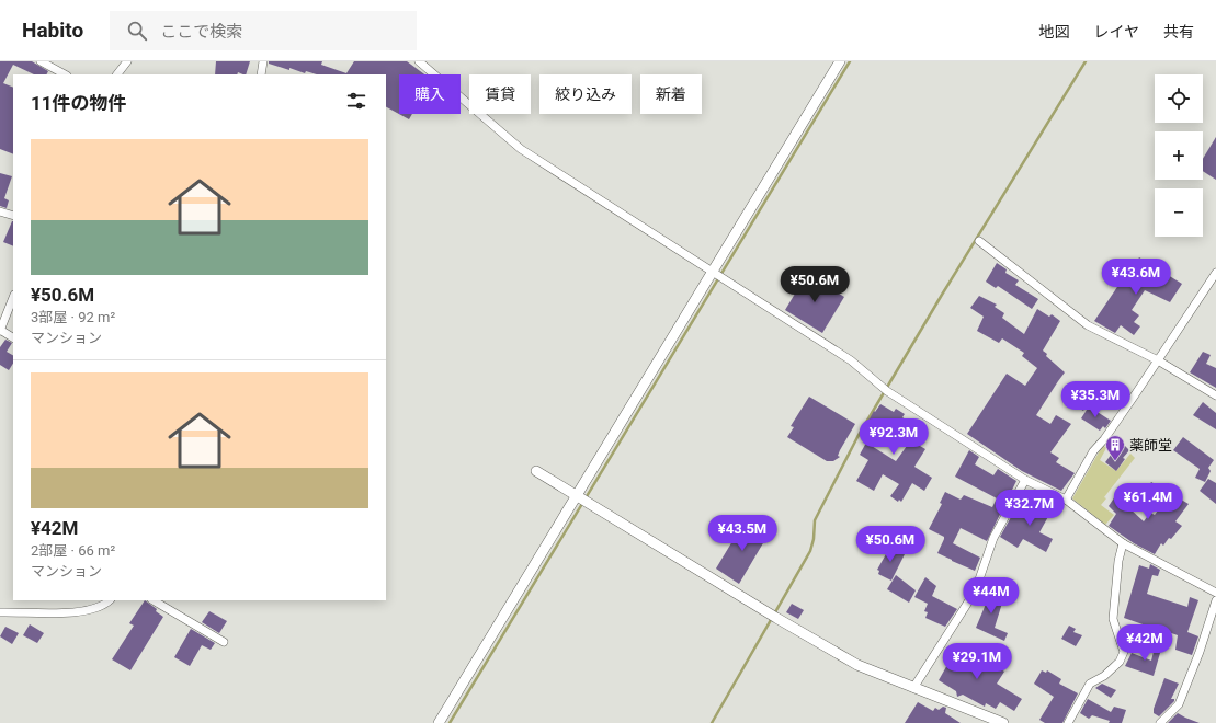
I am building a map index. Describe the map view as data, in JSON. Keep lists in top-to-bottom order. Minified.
{"places":{"building":["薬師堂"]},"page":{"header":"Habito","search":"ここで検索","nav":["地図","レイヤ","共有"],"map_buttons":["+","−"],"chip":["購入","賃貸","絞り込み","新着"],"heading":"11件の物件","list":[{"name":"¥50.6M","note":"3部屋 · 92 m² · マンション"},{"name":"¥42M","note":"2部屋 · 66 m² · マンション"}],"price":["¥43.6M","¥50.6M","¥35.3M","¥92.3M","¥61.4M","¥32.7M","¥43.5M","¥50.6M","¥44M","¥42M","¥29.1M"]}}
